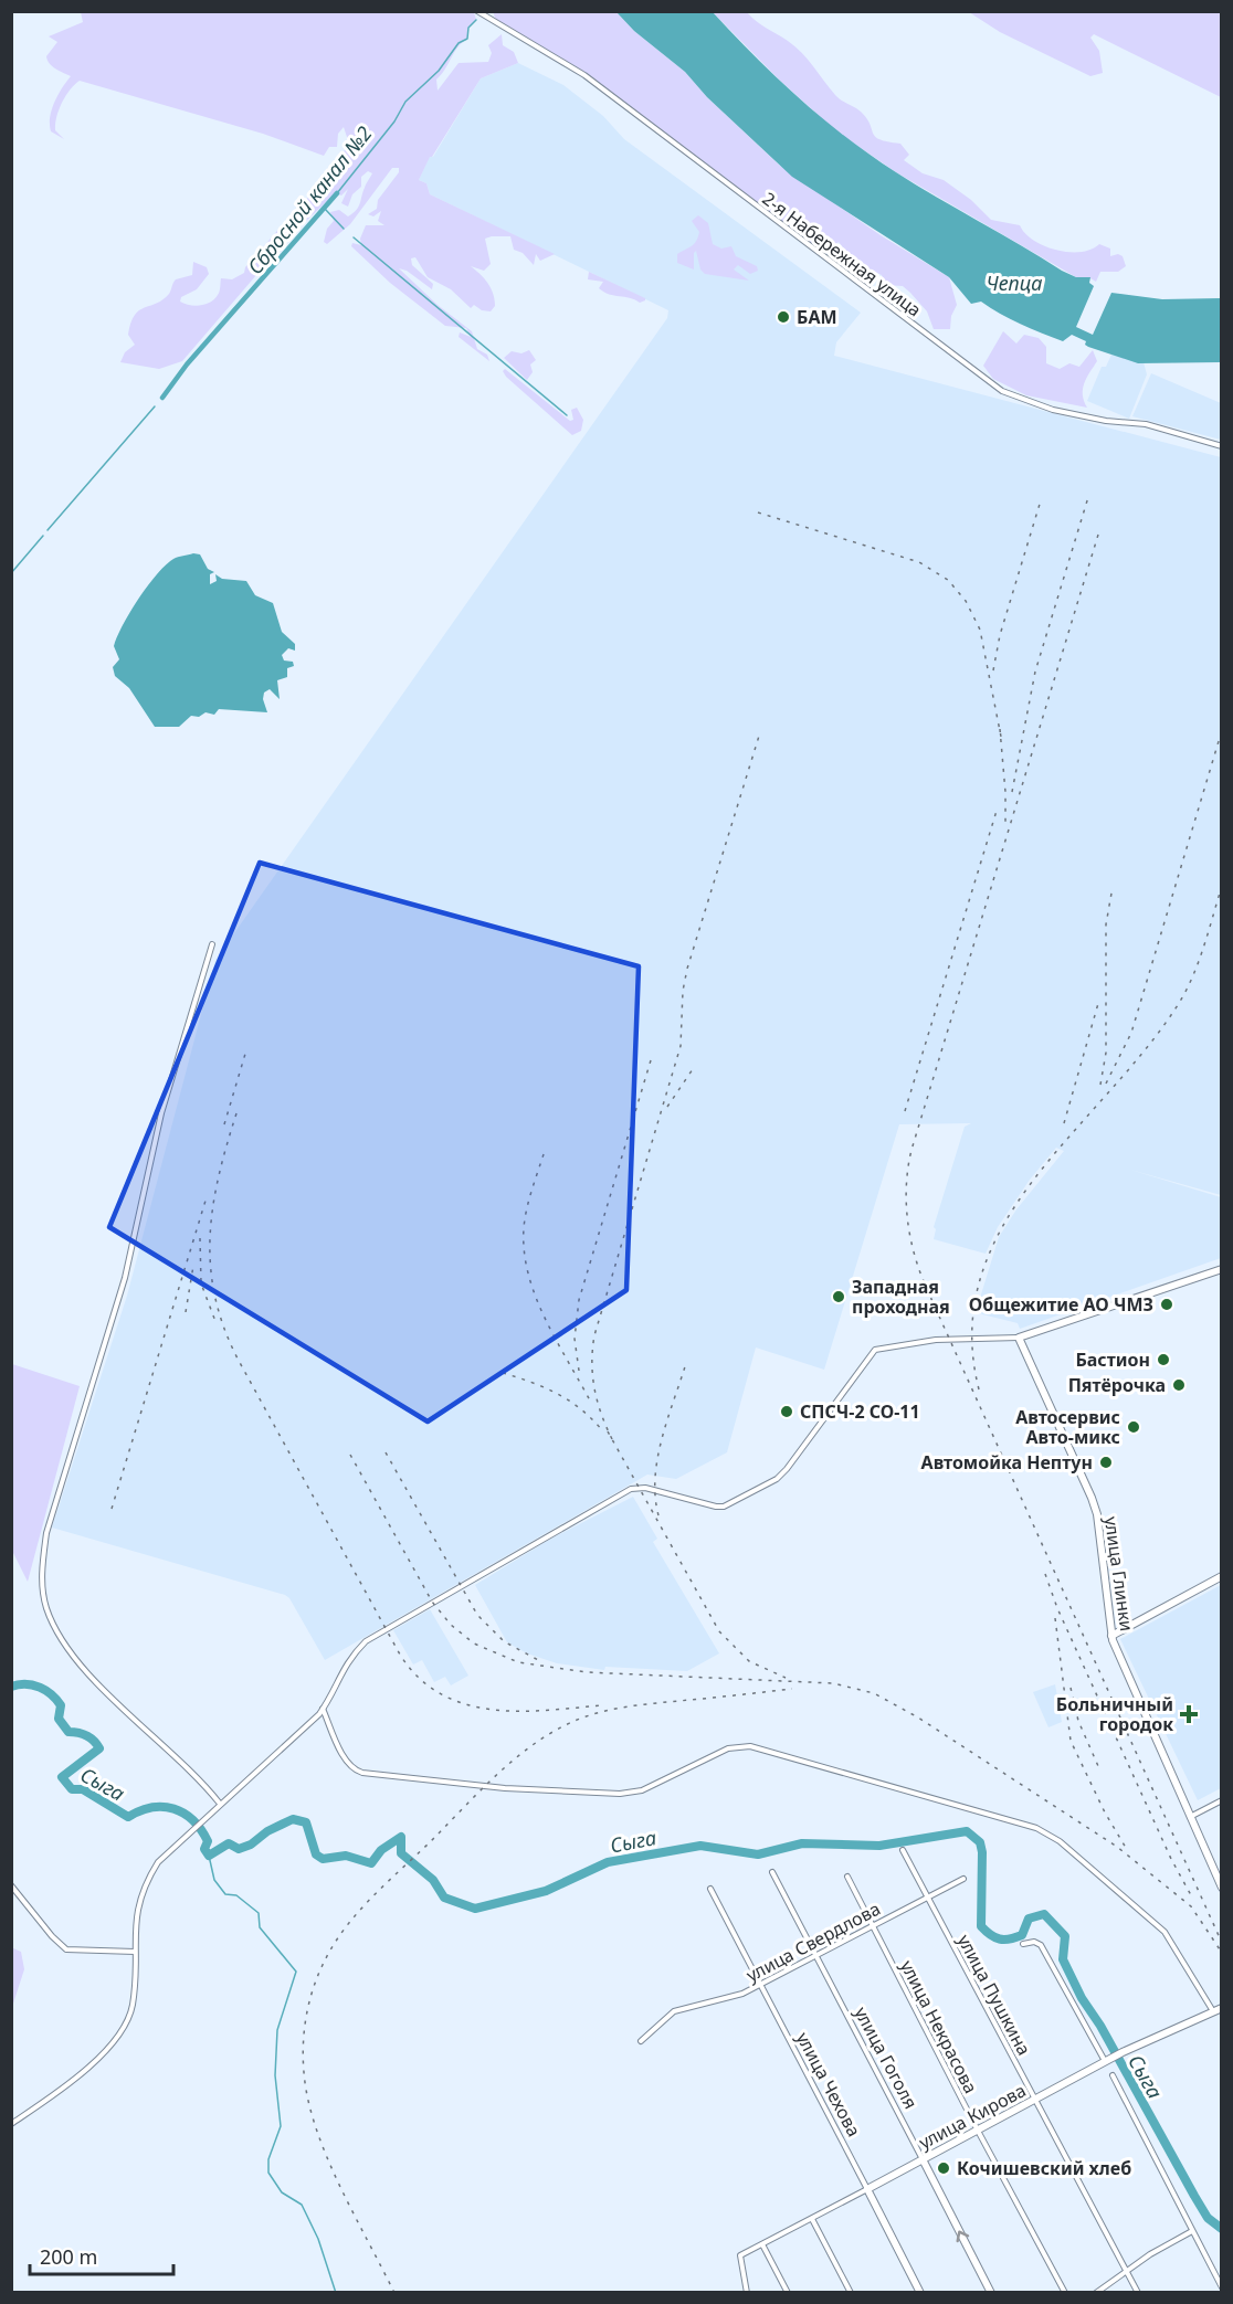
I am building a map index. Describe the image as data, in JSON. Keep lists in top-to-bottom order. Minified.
{"streets":{"street":["2-я Набережная улица","улица Глинки","улица Свердлова","улица Пушкина","улица Некрасова","улица Гоголя","улица Чехова","улица Кирова"]},"crossings":[["улица Свердлова","улица Пушкина"],["улица Свердлова","улица Некрасова"],["улица Свердлова","улица Гоголя"],["улица Свердлова","улица Чехова"],["улица Пушкина","улица Кирова"],["улица Некрасова","улица Кирова"],["улица Гоголя","улица Кирова"],["улица Чехова","улица Кирова"]],"water":["Сбросной канал №2","Чепца","Сыга"],"places":{"other":["БАМ","Западная проходная","Общежитие АО ЧМЗ","Бастион","Пятёрочка","СПСЧ-2 СО-11","Автосервис Авто-микс","Автомойка Нептун","Кочишевский хлеб"],"health":["Больничный городок"]},"scale_bar":"200 m"}
